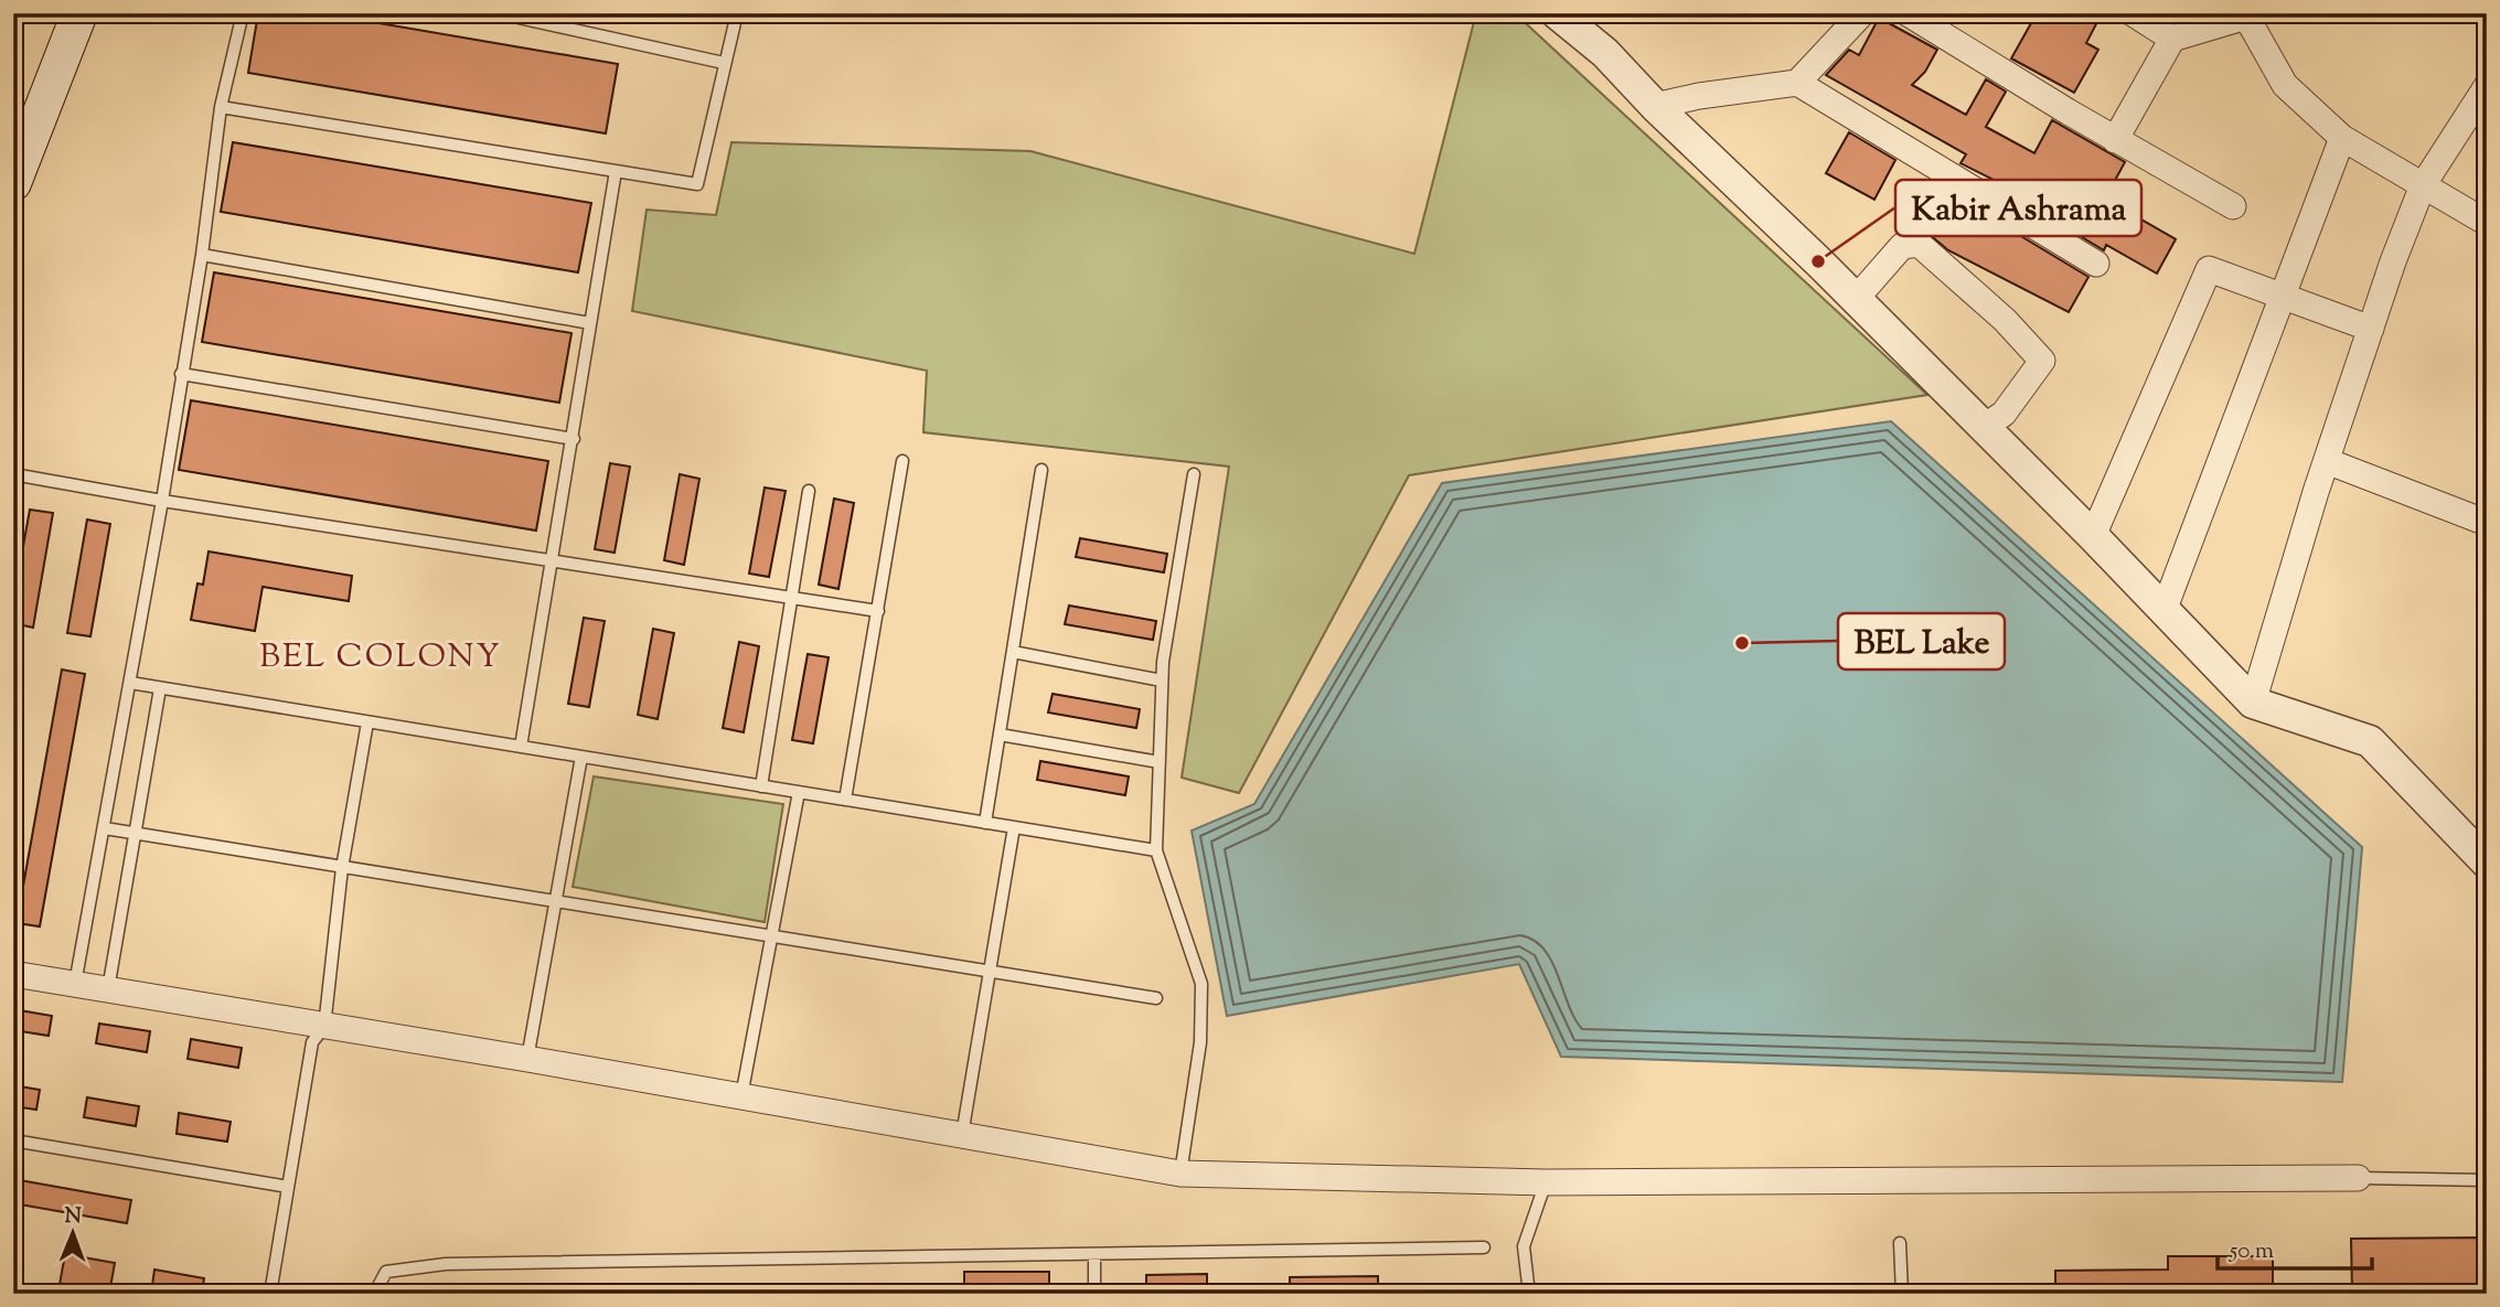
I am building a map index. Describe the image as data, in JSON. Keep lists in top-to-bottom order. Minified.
{"districts":["BEL COLONY"],"places":["Kabir Ashrama","BEL Lake"],"scale_bar":"50 m","north":"top"}
